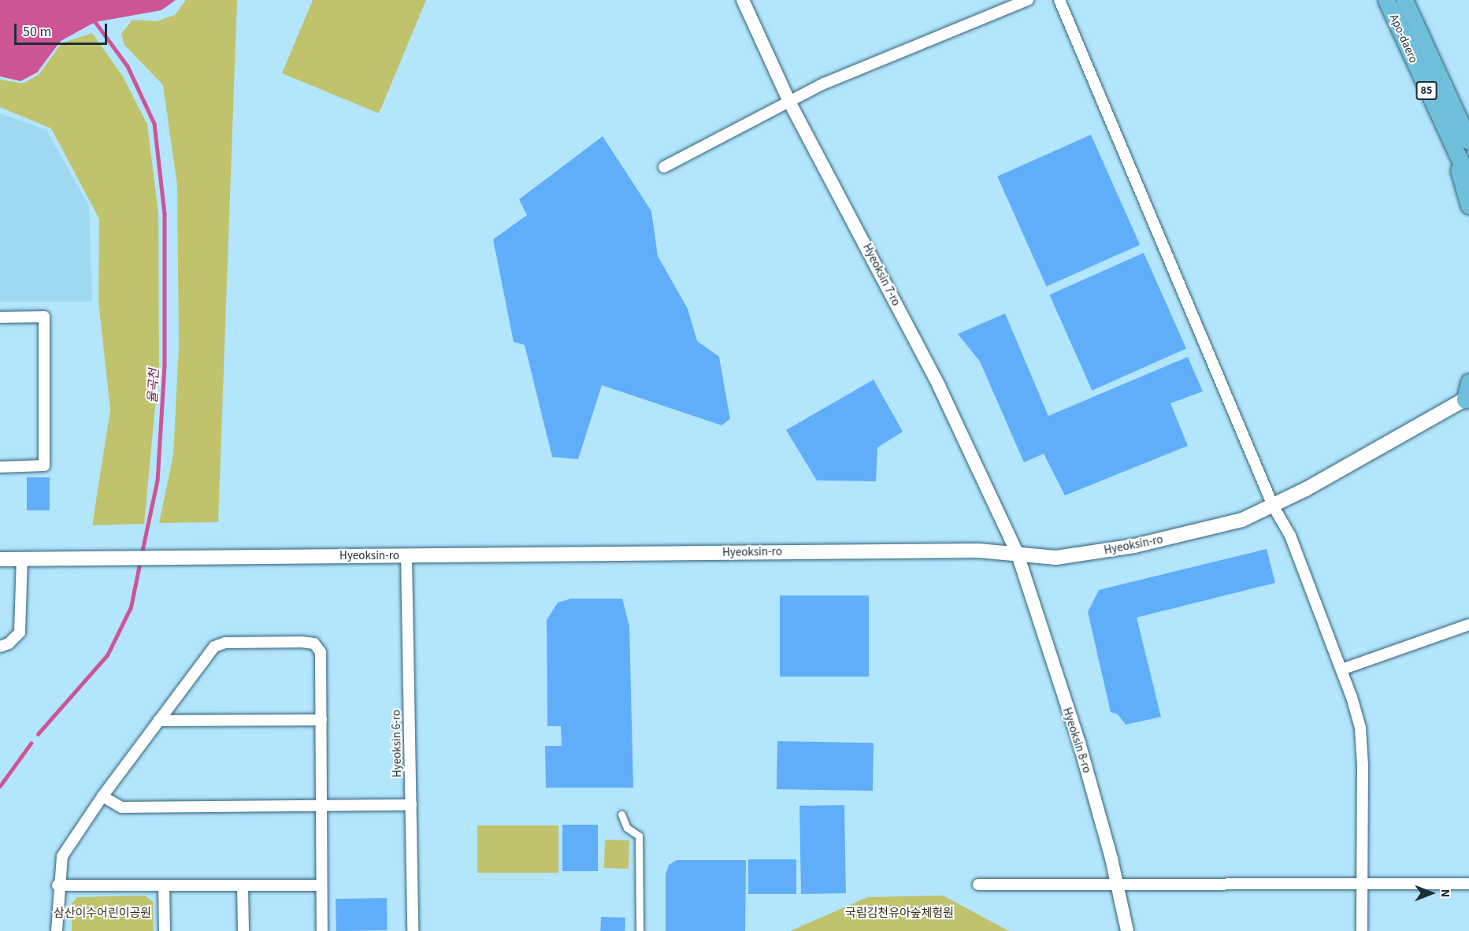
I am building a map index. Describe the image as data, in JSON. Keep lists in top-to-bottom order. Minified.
{"streets":{"main road":["Apo-daero","85","Hyeoksin-ro"],"street":["Hyeoksin 7-ro","Hyeoksin 8-ro","Hyeoksin 6-ro"]},"crossings":[["Hyeoksin 7-ro","Hyeoksin-ro"],["Hyeoksin 7-ro","Hyeoksin 8-ro"],["Hyeoksin-ro","Hyeoksin 8-ro"],["Hyeoksin-ro","Hyeoksin 6-ro"]],"water":["율곡천"],"parks":["삼산이수어린이공원","국립김천유아숲체험원"],"scale_bar":"50 m","north":"right"}
